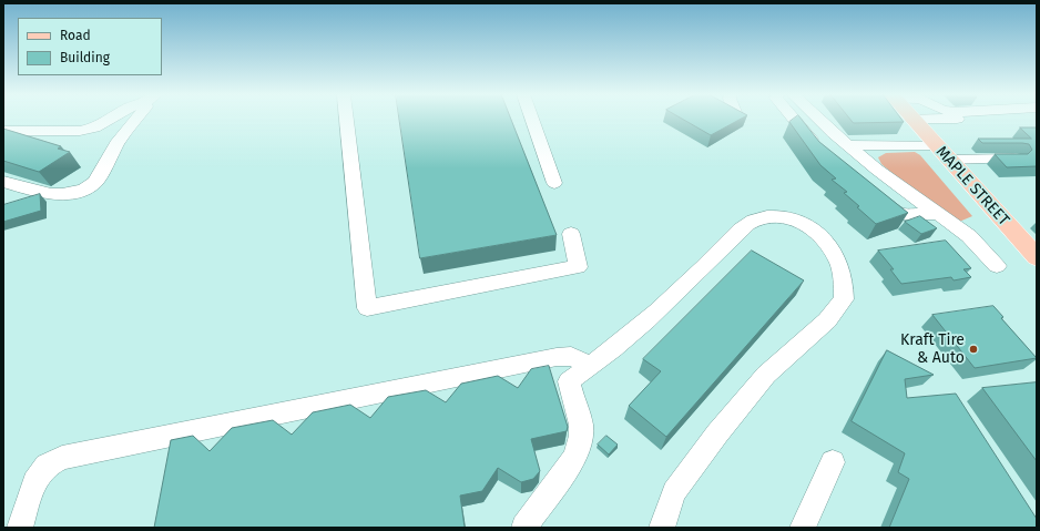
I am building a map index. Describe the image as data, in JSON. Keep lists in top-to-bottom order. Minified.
{"streets":{"main road":["MAPLE STREET"]},"places":["Kraft Tire & Auto"],"legend":["Road","Building"]}
